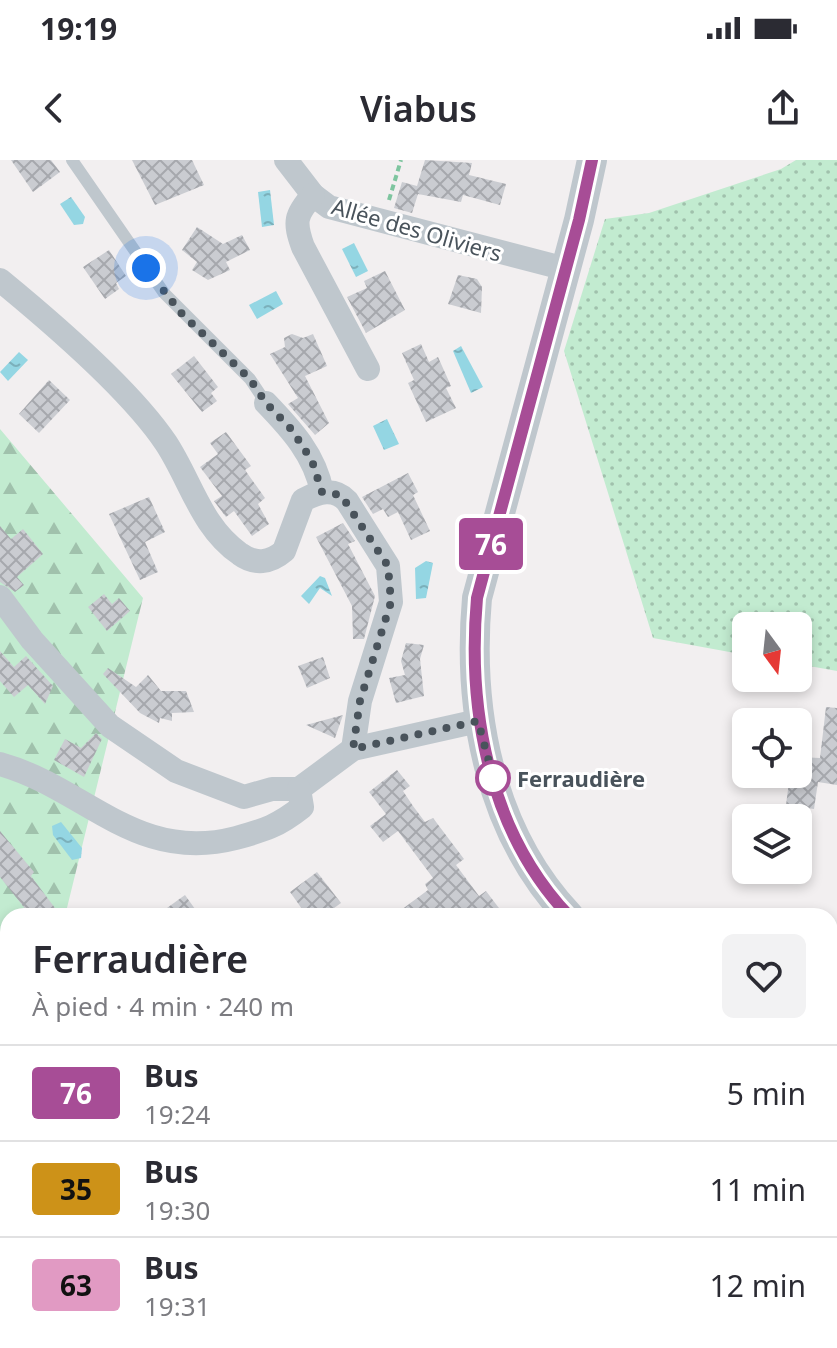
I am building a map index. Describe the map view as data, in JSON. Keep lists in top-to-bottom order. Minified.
{"streets":{"street":["Allée des Oliviers"]},"places":["Ferraudière"],"lines":["bus line 76"],"north":"bottom","page":{"status":"19:19","header":"Viabus","on_map":"76","heading":["Ferraudière","À pied · 4 min · 240 m"],"list":[{"mark":"76","name":"Bus","note":"19:24","value":"5 min"},{"mark":"35","name":"Bus","note":"19:30","value":"11 min"},{"mark":"63","name":"Bus","note":"19:31","value":"12 min"}]}}
